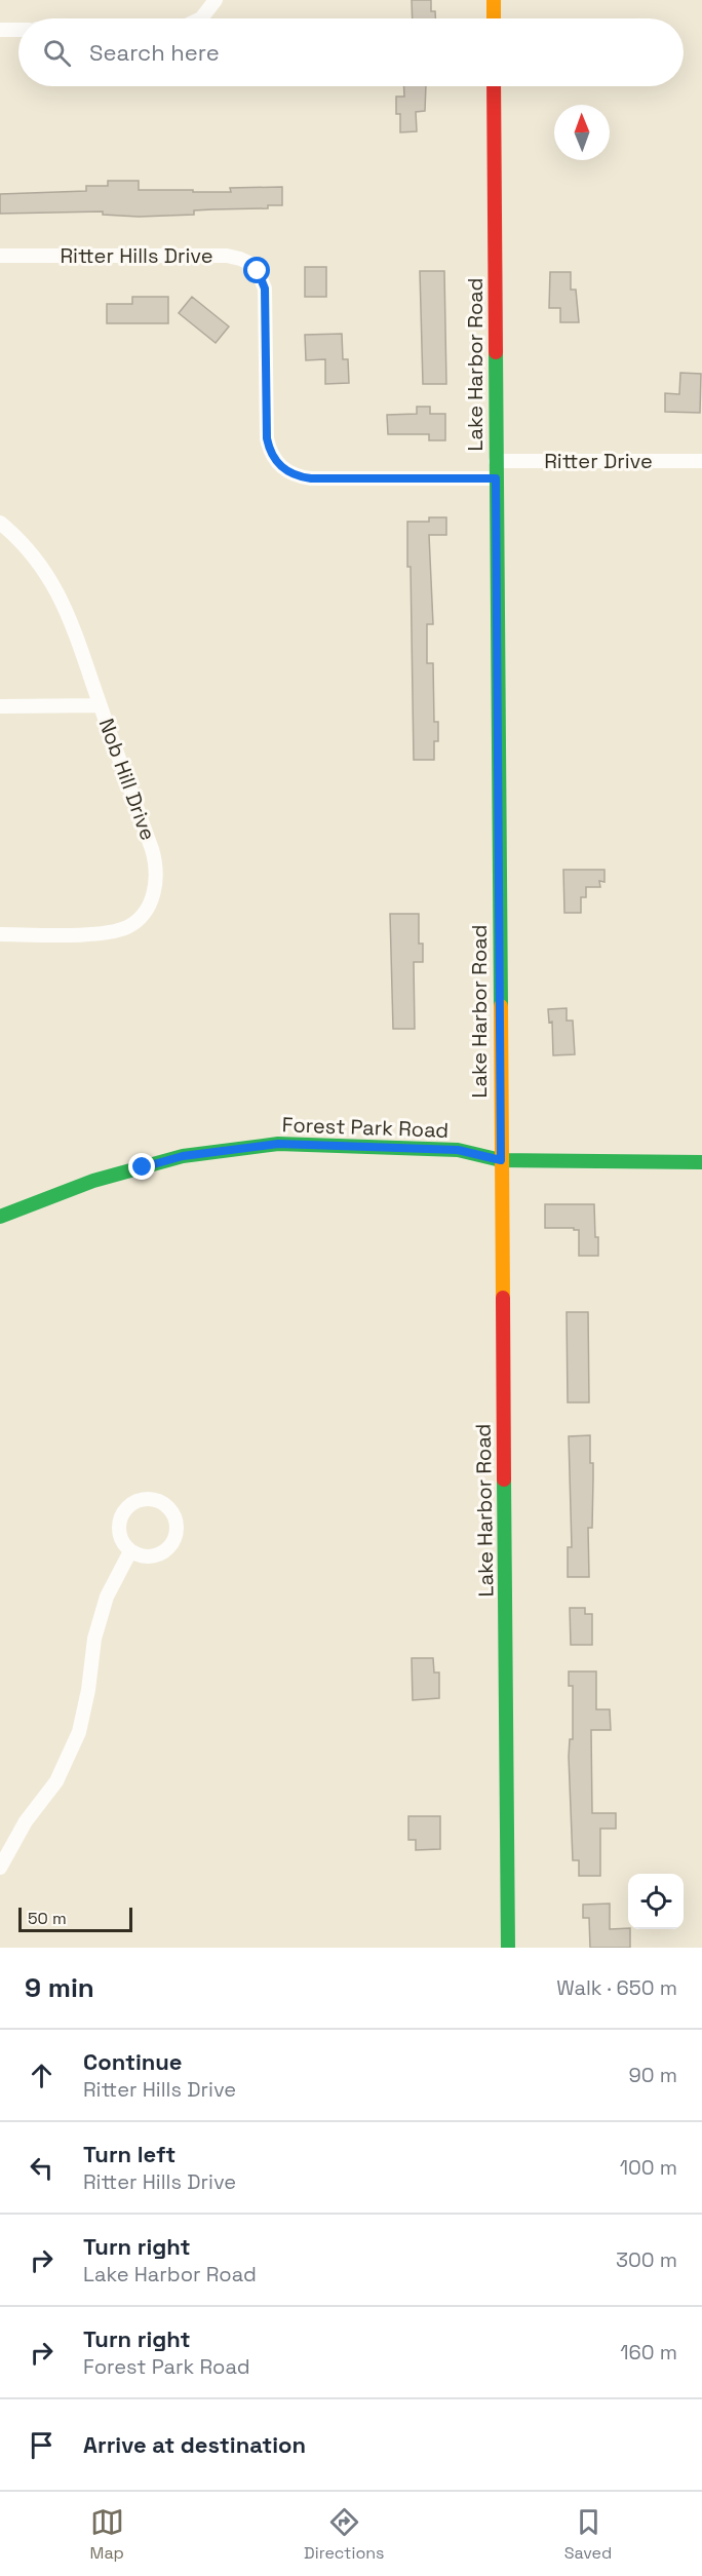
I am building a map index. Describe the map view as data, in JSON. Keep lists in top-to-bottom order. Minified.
{"streets":{"street":["Ritter Hills Drive","Lake Harbor Road","Ritter Drive","Nob Hill Drive","Forest Park Road"]},"crossings":[["Ritter Hills Drive","Lake Harbor Road"],["Lake Harbor Road","Ritter Drive"],["Lake Harbor Road","Forest Park Road"]],"scale_bar":"50 m","north":"top","page":{"search":"Search here","scale":"50 m","heading":["9 min","Walk · 650 m"],"list":[["Continue","Ritter Hills Drive","90 m"],["Turn left","Ritter Hills Drive","100 m"],["Turn right","Lake Harbor Road","300 m"],["Turn right","Forest Park Road","160 m"],"Arrive at destination"],"nav":["Map","Directions","Saved"]}}
